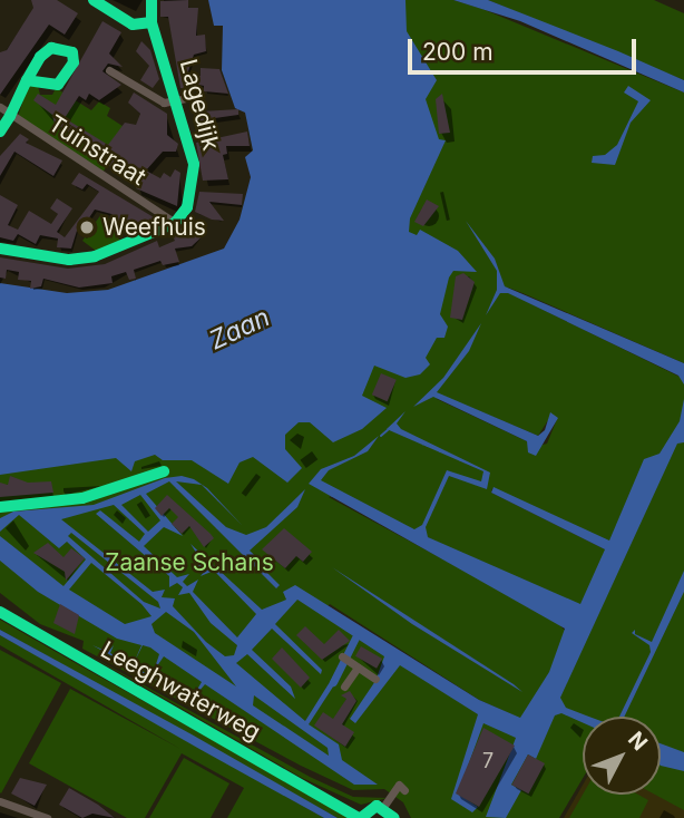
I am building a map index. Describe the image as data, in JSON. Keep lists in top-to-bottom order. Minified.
{"streets":{"street":["Lagedijk","Tuinstraat","Leeghwaterweg"]},"crossings":[["Lagedijk","Tuinstraat"]],"water":["Zaan"],"parks":["Zaanse Schans"],"places":["Weefhuis"],"house_numbers":["7"],"scale_bar":"200 m","north":"top right"}
